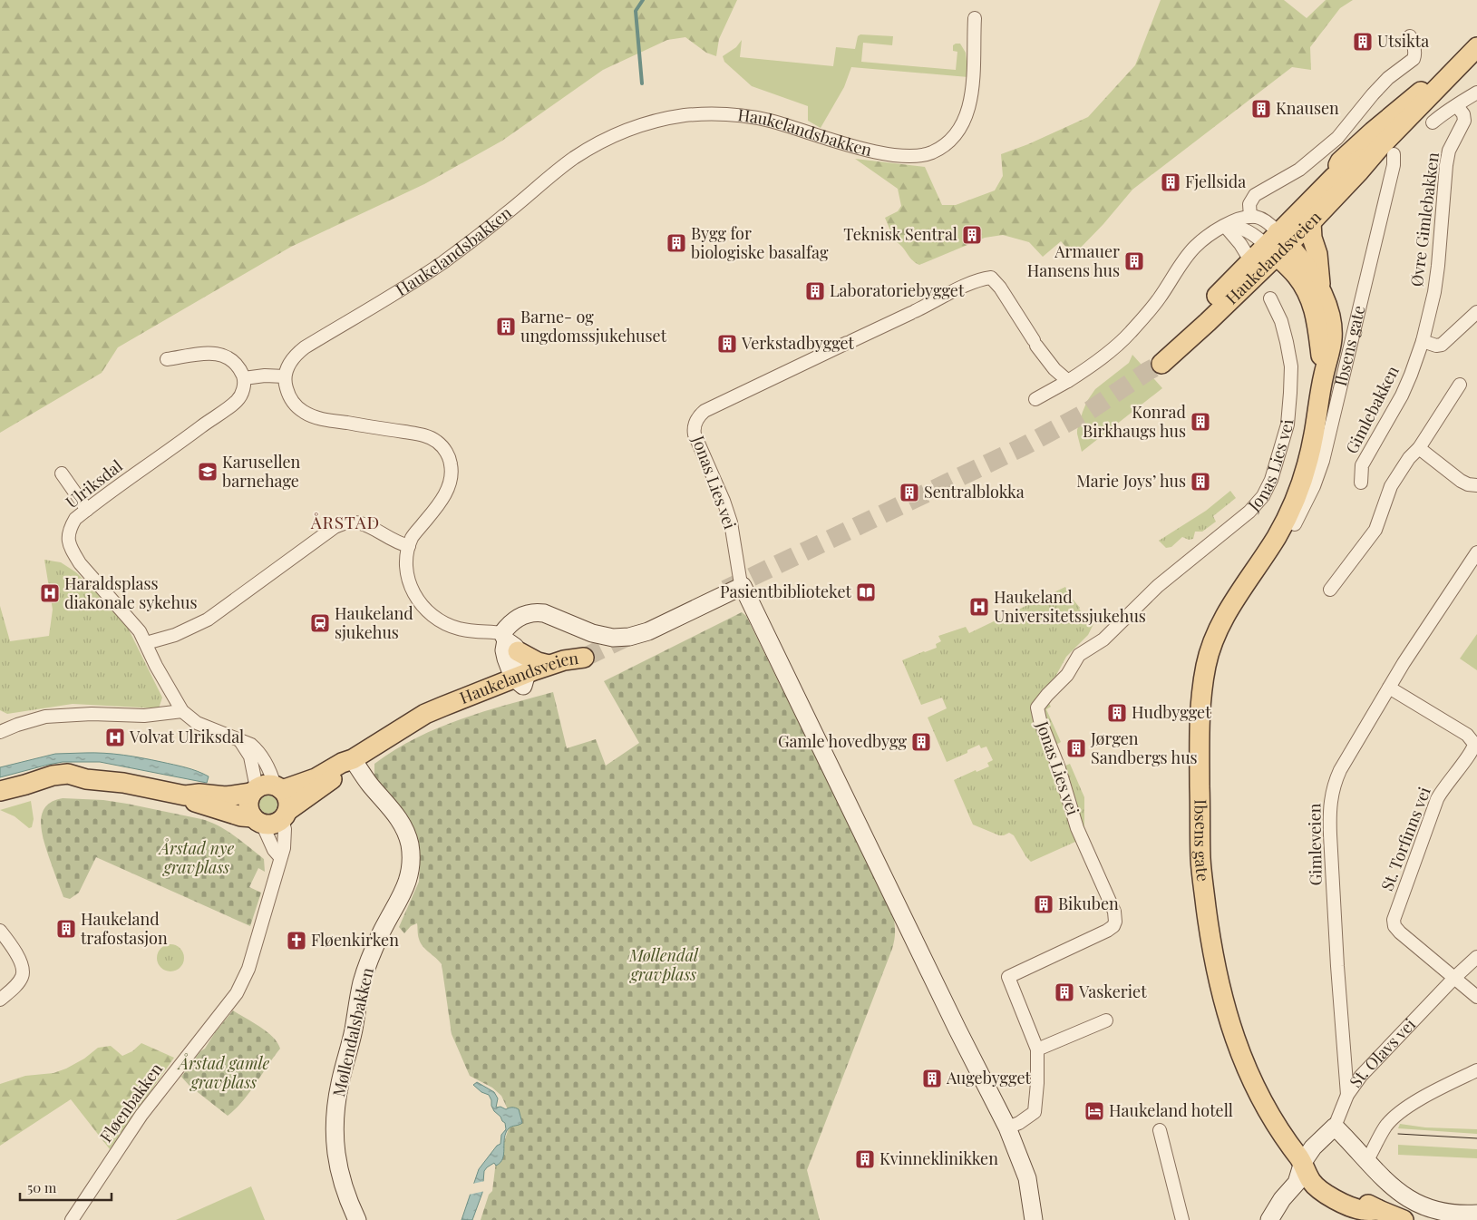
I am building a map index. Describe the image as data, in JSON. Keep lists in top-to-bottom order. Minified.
{"streets":{"main road":["Haukelandsveien","Ibsens gate"],"street":["Haukelandsbakken","Øvre Gimlebakken","Gimlebakken","Jonas Lies vei","Ulriksdal","St. Torfinns vei","Gimleveien","Møllendalsbakken","St. Olavs vei","Fløenbakken"]},"crossings":[["Øvre Gimlebakken","Gimlebakken"],["Haukelandsveien","Ibsens gate"],["Haukelandsveien","Ulriksdal"],["Haukelandsveien","Møllendalsbakken"],["Haukelandsveien","Fløenbakken"],["Ibsens gate","St. Olavs vei"],["Ulriksdal","Fløenbakken"],["St. Torfinns vei","Gimleveien"],["St. Torfinns vei","St. Olavs vei"],["Gimleveien","St. Olavs vei"]],"districts":["ÅRSTAD"],"parks":["Årstad nye gravplass","Møllendal gravplass","Årstad gamle gravplass"],"places":{"building":["Utsikta","Knausen","Fjellsida","Teknisk Sentral","Bygg for biologiske basalfag","Armauer Hansens hus","Laboratoriebygget","Barne- og ungdomssjukehuset","Verkstadbygget","Konrad Birkhaugs hus","Marie Joys’ hus","Sentralblokka","Hudbygget","Gamle hovedbygg","Jørgen Sandbergs hus","Bikuben","Haukeland trafostasjon","Vaskeriet","Augebygget","Kvinneklinikken"],"school or university":["Karusellen barnehage"],"library":["Pasientbiblioteket"],"hospital":["Haraldsplass diakonale sykehus","Haukeland Universitetssjukehus","Volvat Ulriksdal"],"station":["Haukeland sjukehus"],"church":["Fløenkirken"],"hotel":["Haukeland hotell"]},"scale_bar":"50 m"}
